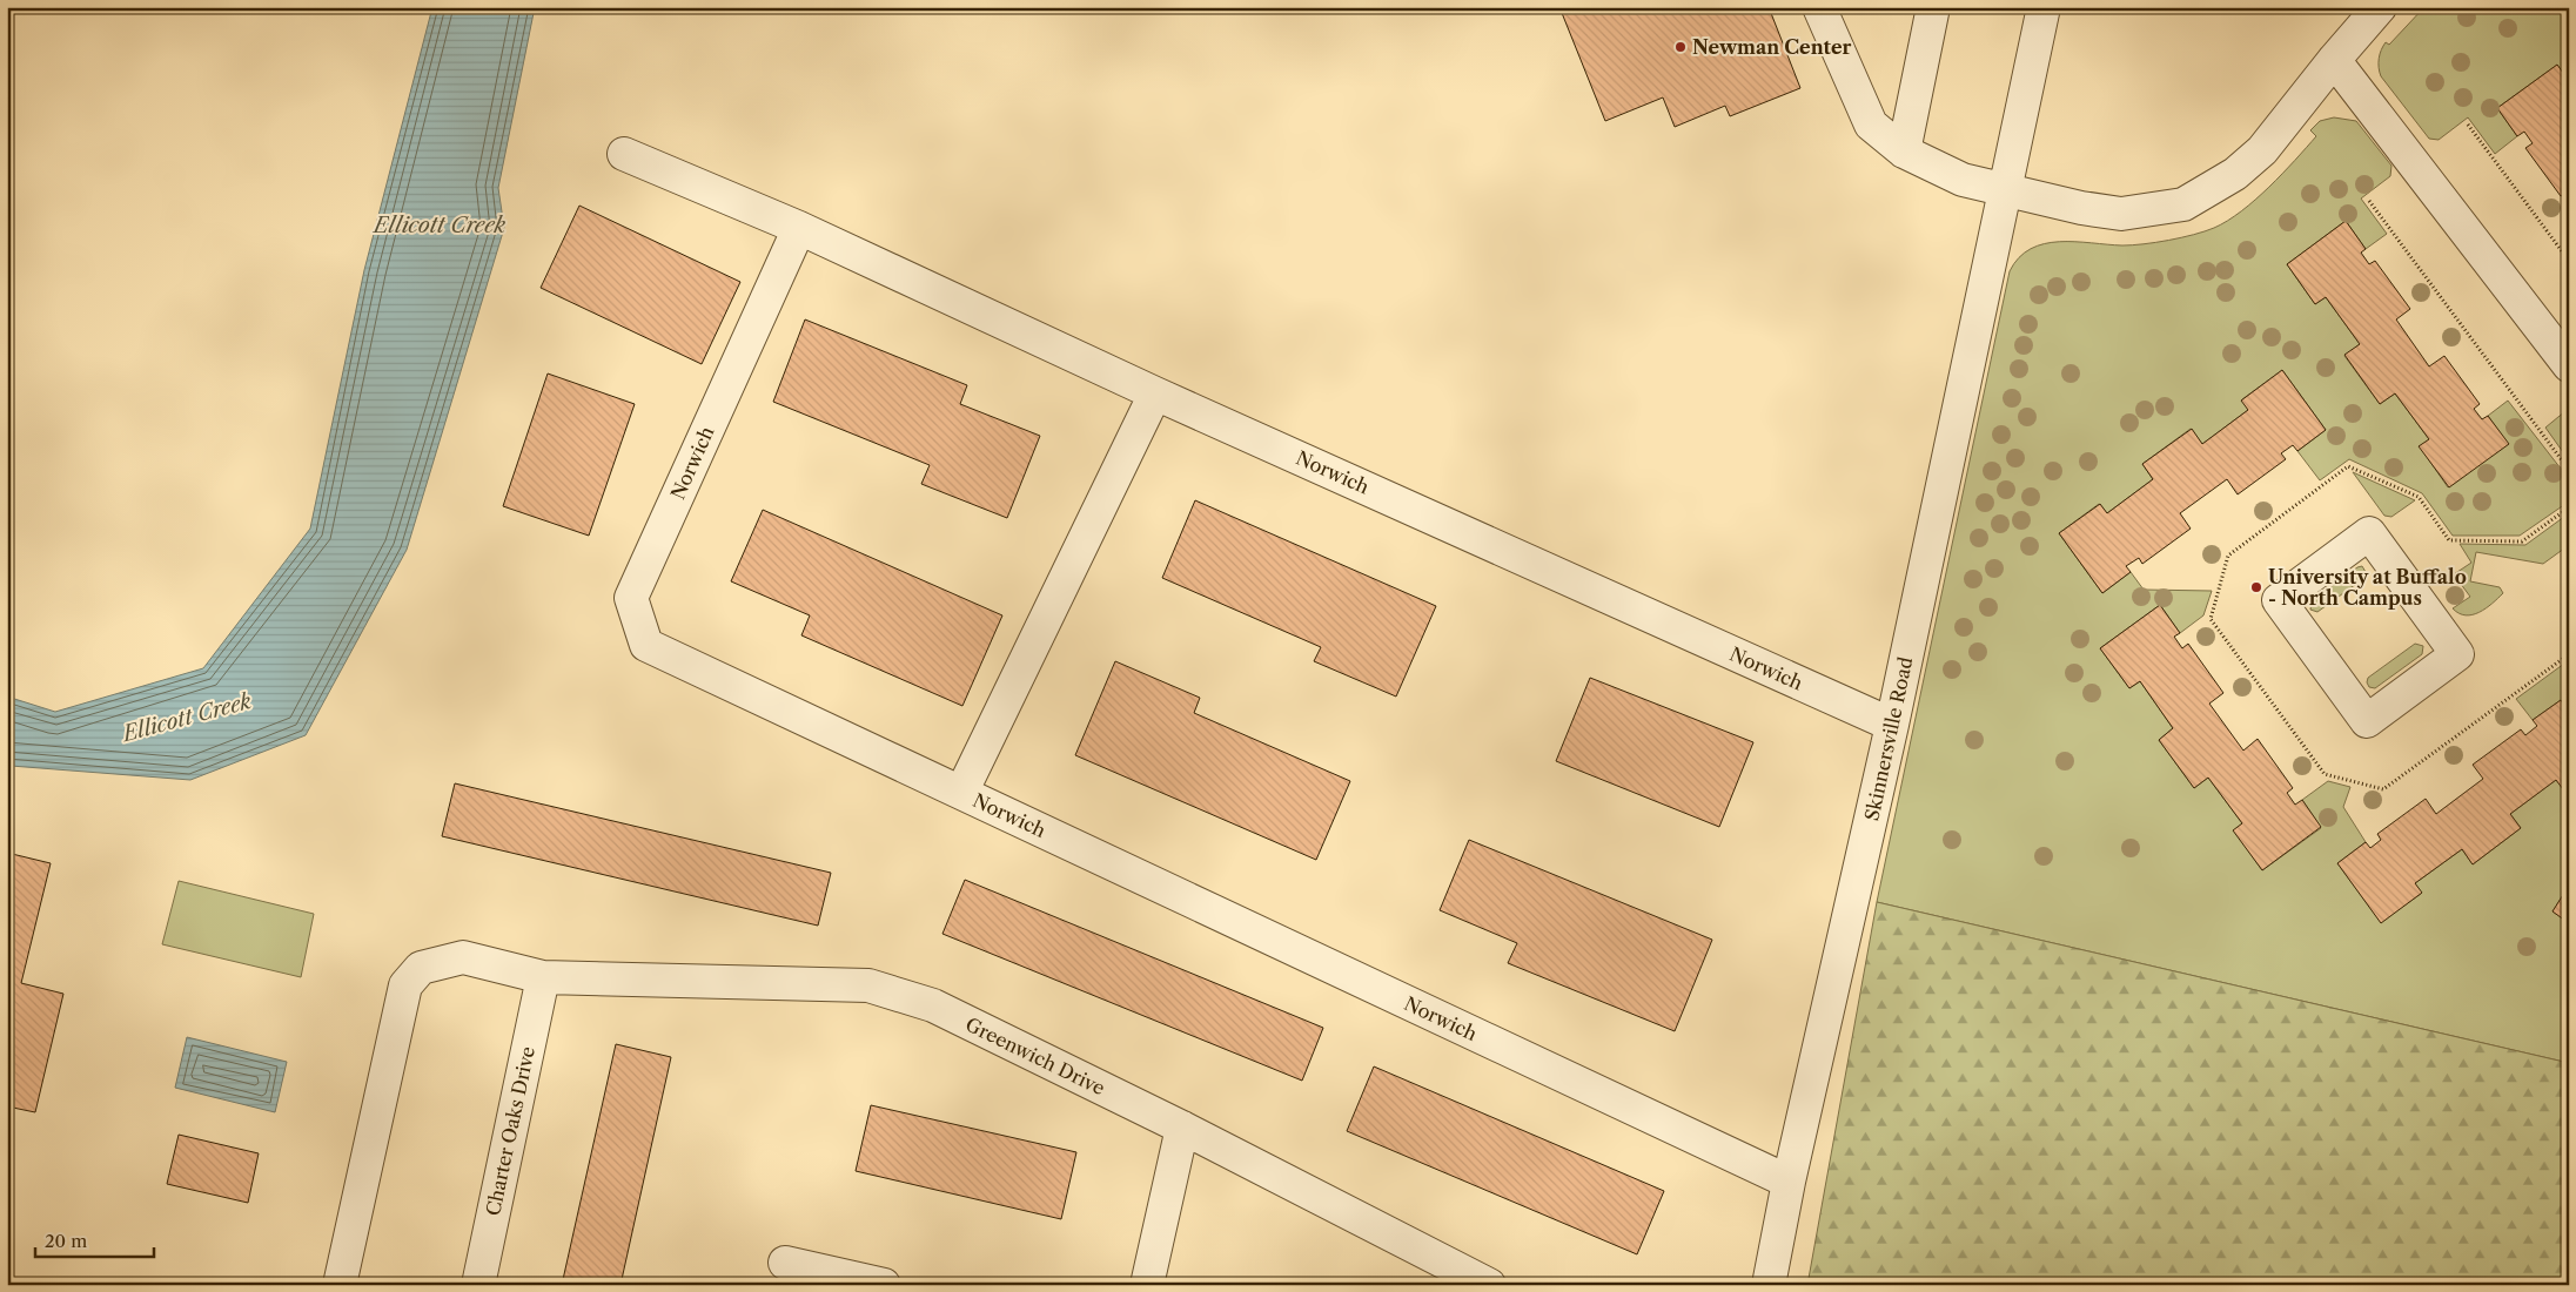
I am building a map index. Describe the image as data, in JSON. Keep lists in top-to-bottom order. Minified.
{"streets":{"street":["Norwich","Skinnersville Road","Greenwich Drive","Charter Oaks Drive"]},"crossings":[["Norwich","Skinnersville Road"],["Greenwich Drive","Charter Oaks Drive"]],"water":["Ellicott Creek"],"places":["Newman Center","University at Buffalo - North Campus"],"scale_bar":"20 m"}
